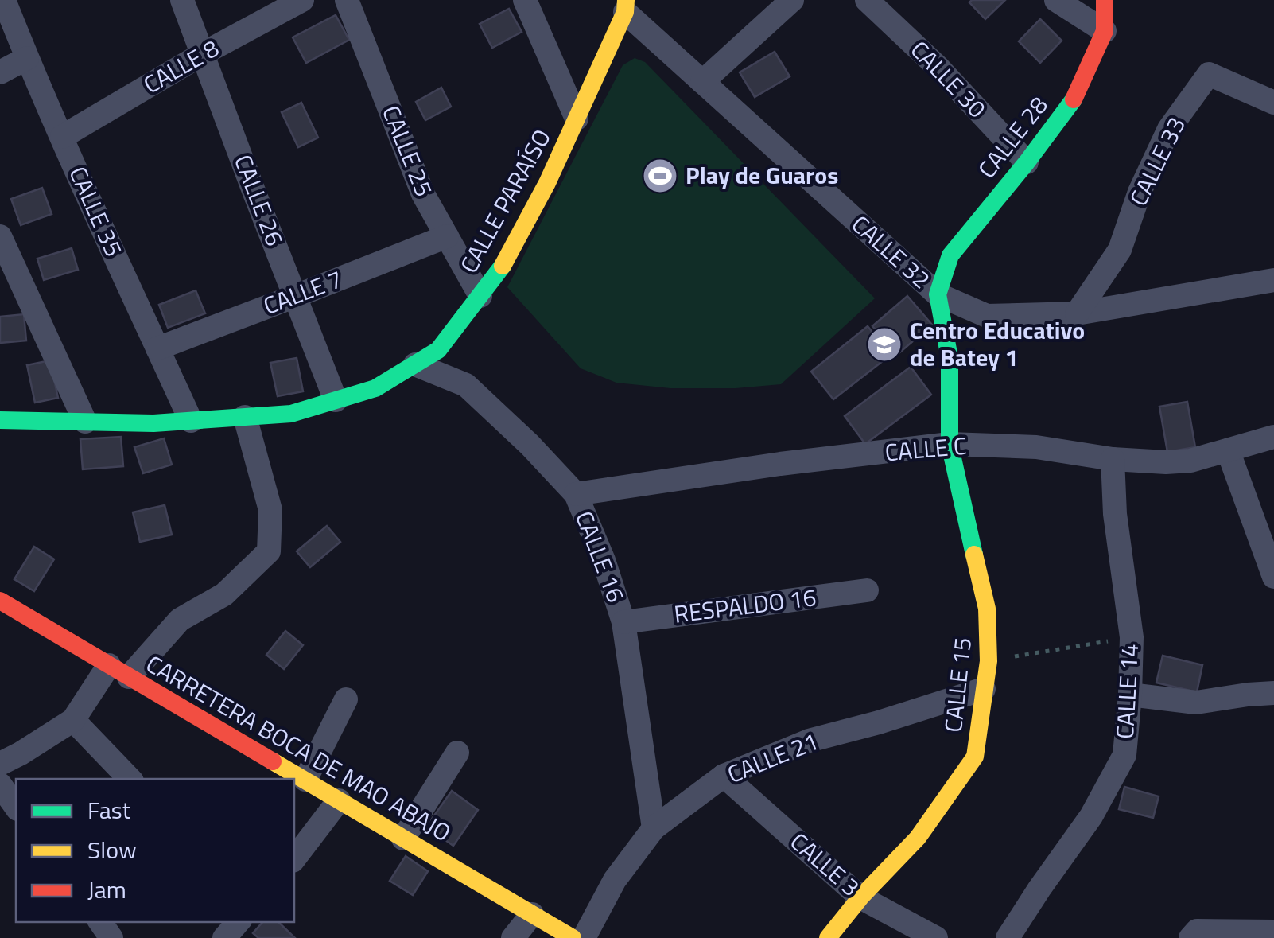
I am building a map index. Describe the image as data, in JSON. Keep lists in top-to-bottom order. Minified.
{"streets":{"street":["CALLE 8","CALLE 30","CALLE 28","CALLE 25","CALLE 33","CALLE 26","CALLE PARAÍSO","CALLE 35","CALLE 32","CALLE 7","CALLE C","CALLE 16","RESPALDO 16","CALLE 15","CALLE 14","CARRETERA BOCA DE MAO ABAJO","CALLE 21","CALLE 3"]},"crossings":[["CALLE 8","CALLE 26"],["CALLE 8","CALLE 35"],["CALLE 30","CALLE 28"],["CALLE 28","CALLE 32"],["CALLE 28","CALLE 15"],["CALLE 25","CALLE PARAÍSO"],["CALLE 25","CALLE 7"],["CALLE 33","CALLE 32"],["CALLE 26","CALLE PARAÍSO"],["CALLE 26","CALLE 7"],["CALLE PARAÍSO","CALLE 35"],["CALLE PARAÍSO","CALLE 32"],["CALLE PARAÍSO","CALLE 16"],["CALLE 35","CALLE 7"],["CALLE 32","CALLE 15"],["CALLE C","CALLE 16"],["CALLE C","CALLE 15"],["CALLE C","CALLE 14"],["CALLE 16","RESPALDO 16"],["CALLE 16","CALLE 21"],["CALLE 15","CALLE 21"],["CALLE 15","CALLE 3"],["CALLE 21","CALLE 3"]],"places":{"sports":["Play de Guaros"],"school or university":["Centro Educativo de Batey 1"]},"legend":["Fast","Slow","Jam"]}
